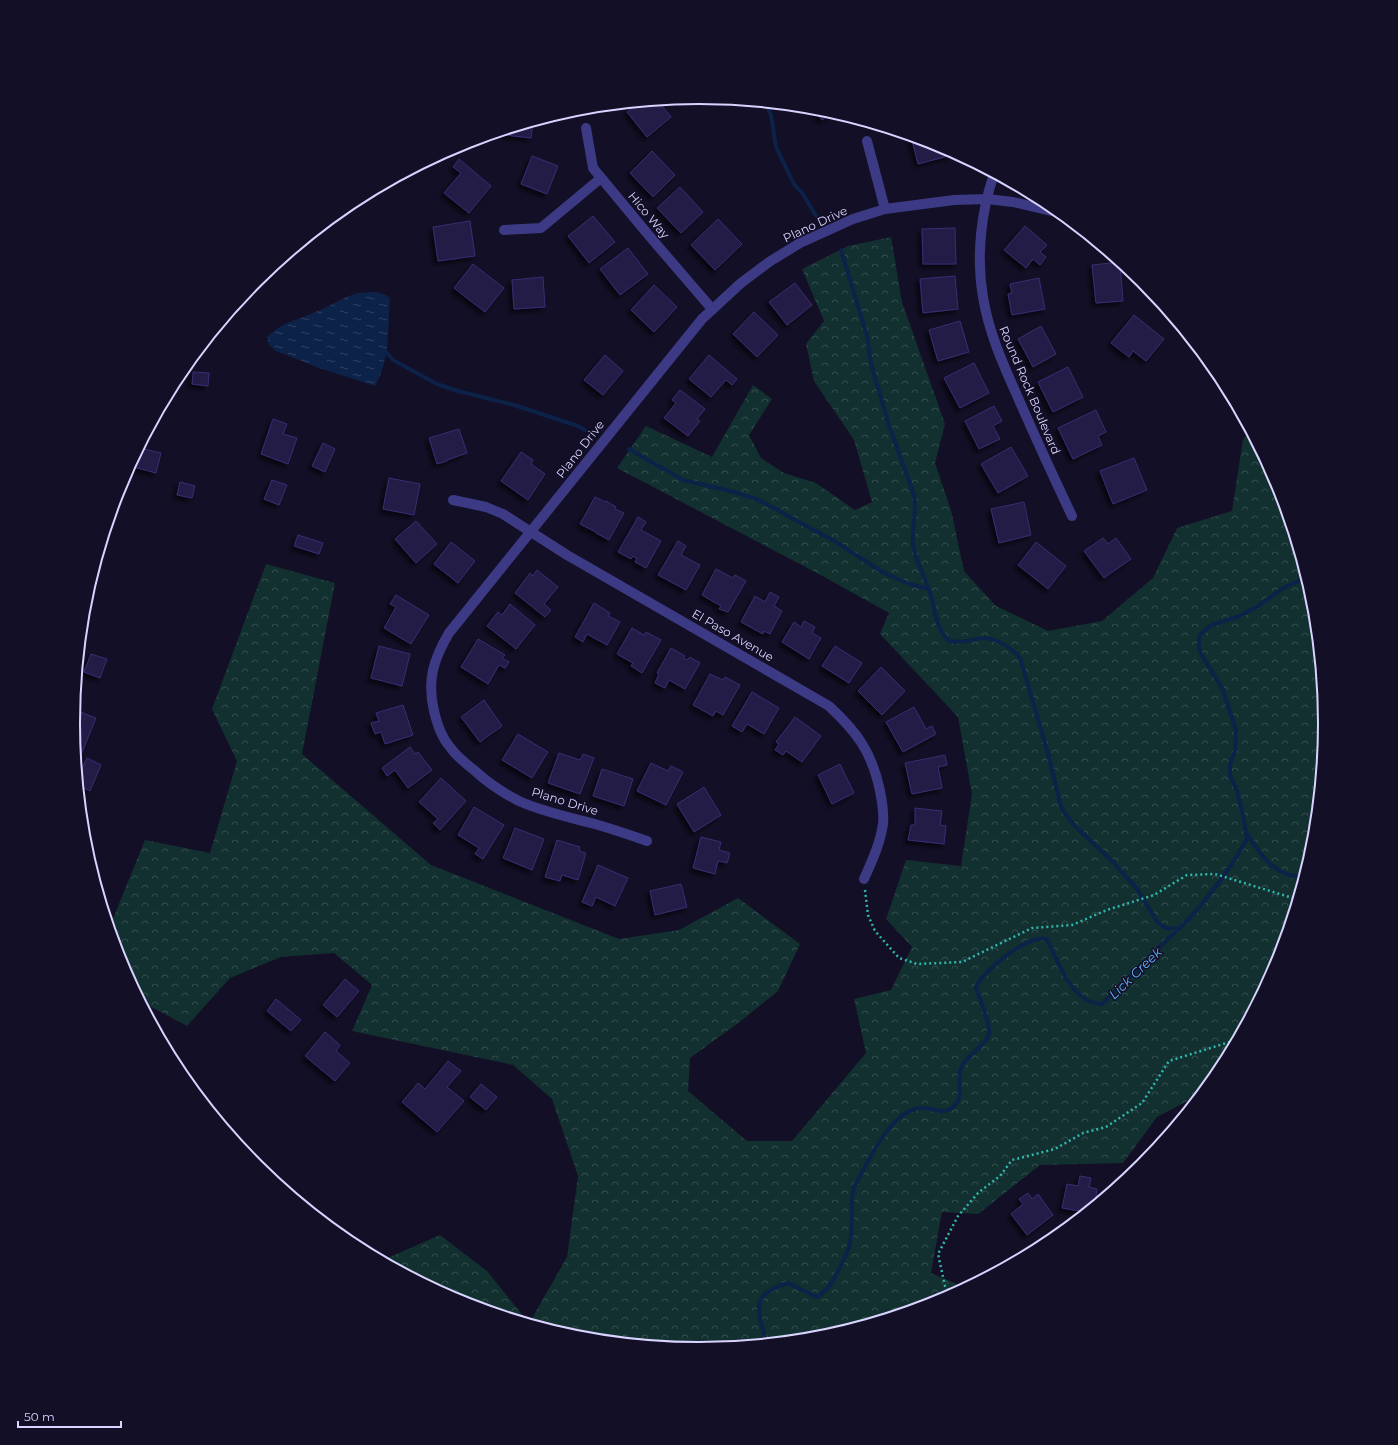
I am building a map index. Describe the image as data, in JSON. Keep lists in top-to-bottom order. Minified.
{"streets":{"street":["Hico Way","Plano Drive","Round Rock Boulevard","El Paso Avenue"]},"crossings":[["Hico Way","Plano Drive"],["Plano Drive","Round Rock Boulevard"],["Plano Drive","El Paso Avenue"]],"water":["Lick Creek"],"scale_bar":"50 m"}
